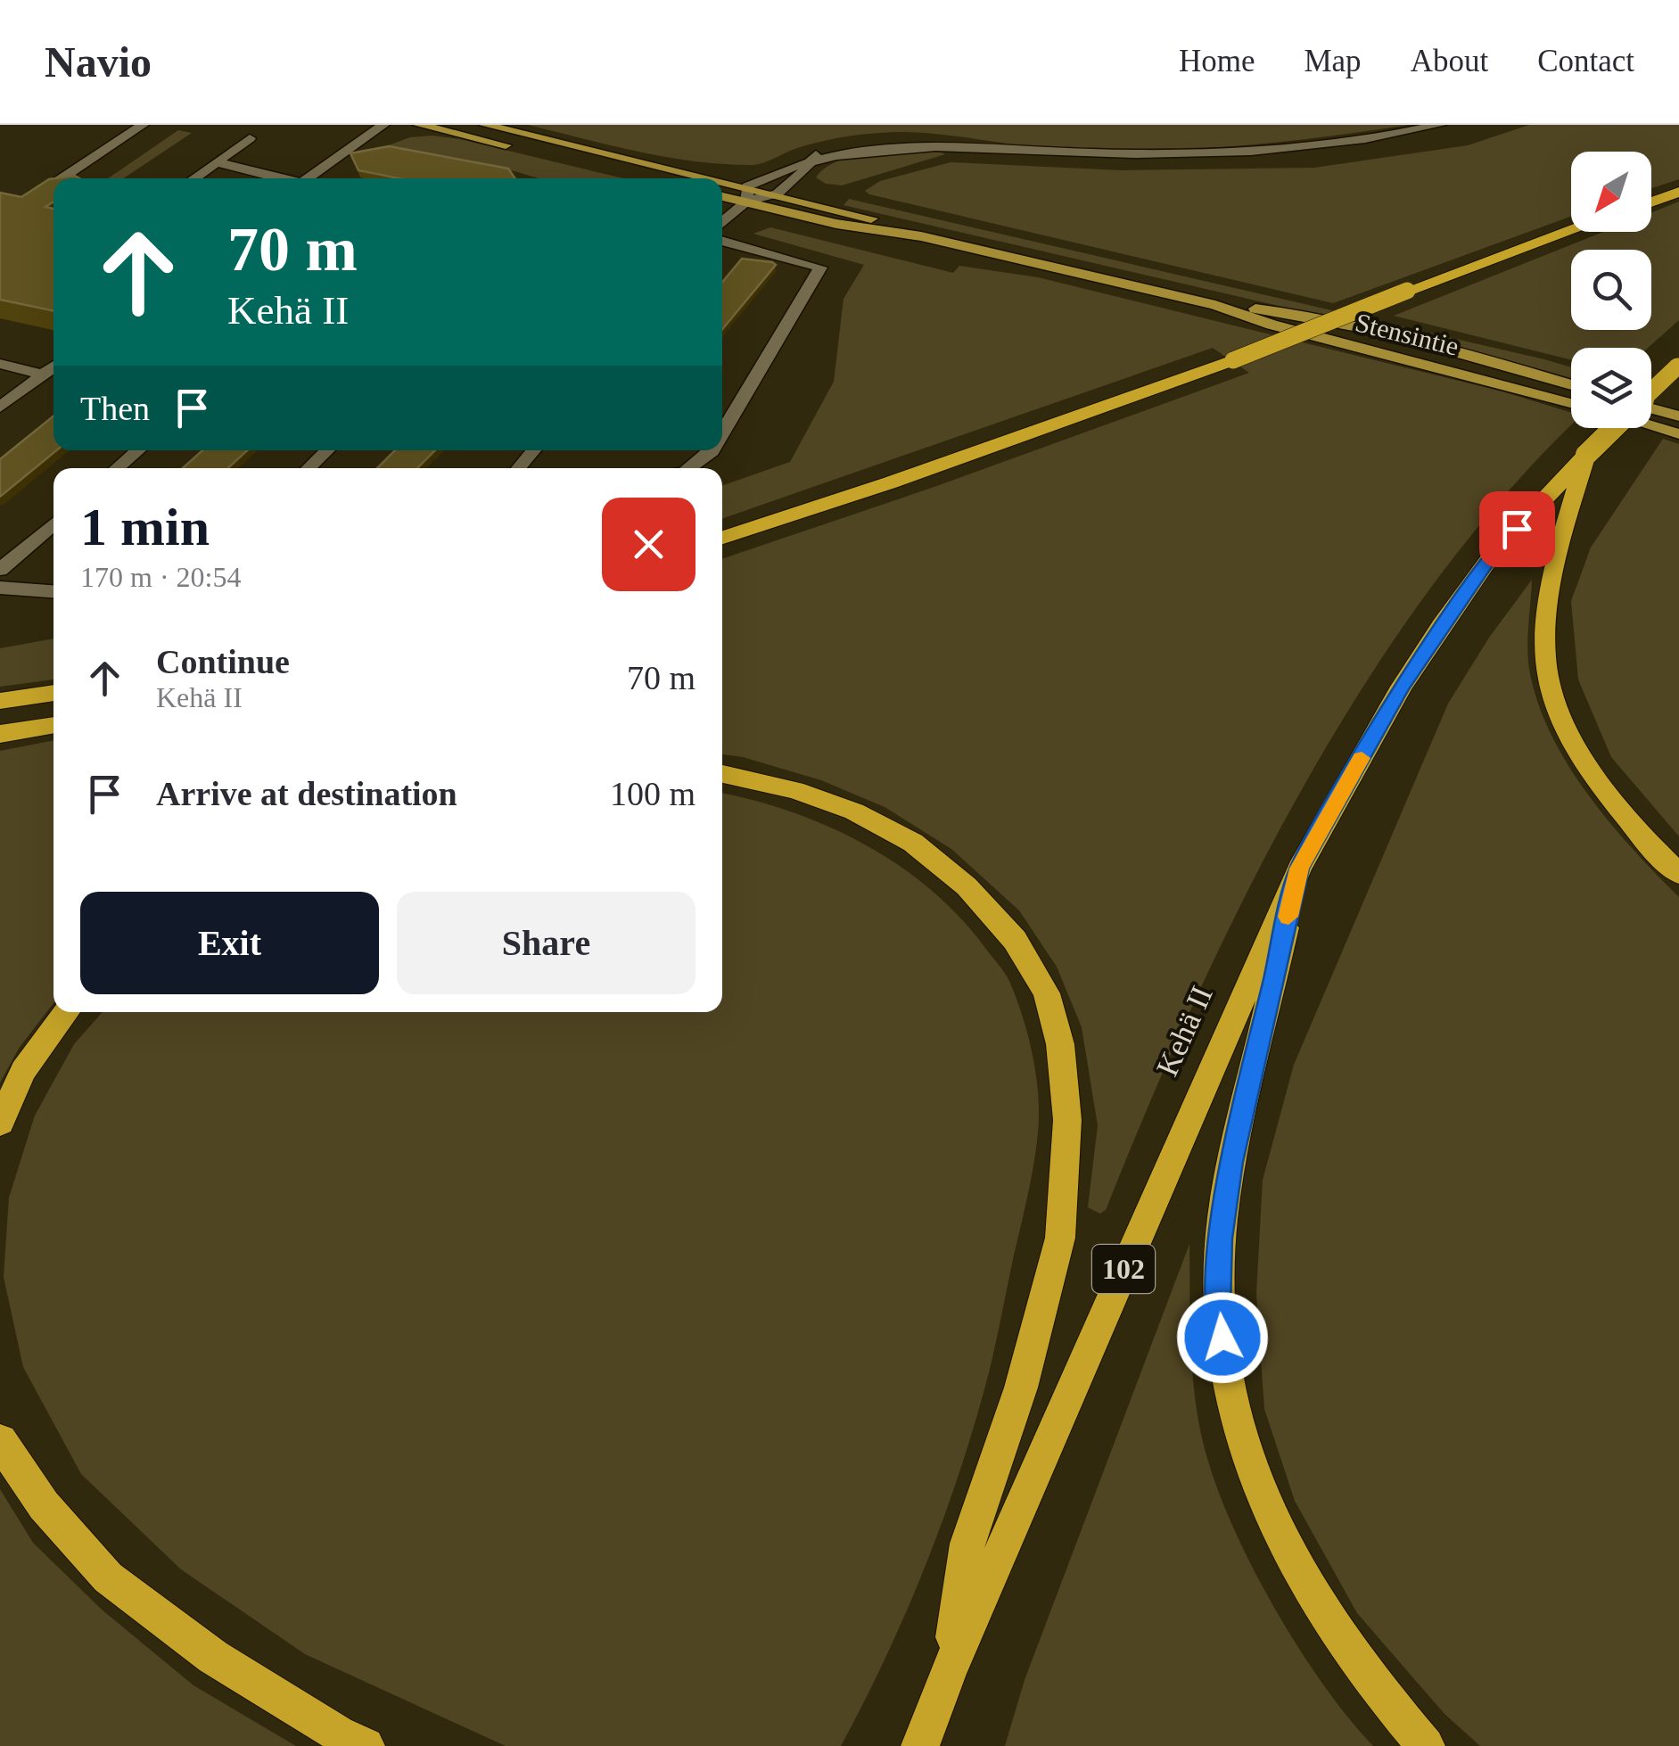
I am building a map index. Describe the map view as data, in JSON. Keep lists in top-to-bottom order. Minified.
{"streets":{"highway":["Kehä II","102"],"main road":["Stensintie"]},"north":"bottom left","page":{"header":"Navio","nav":["Home","Map","About","Contact"],"turn":["70 m","Kehä II"],"then":"Then","heading":["1 min","170 m · 20:54"],"list":[{"name":"Continue","note":"Kehä II","value":"70 m"},{"name":"Arrive at destination","value":"100 m"}],"buttons":["Exit","Share"]}}
